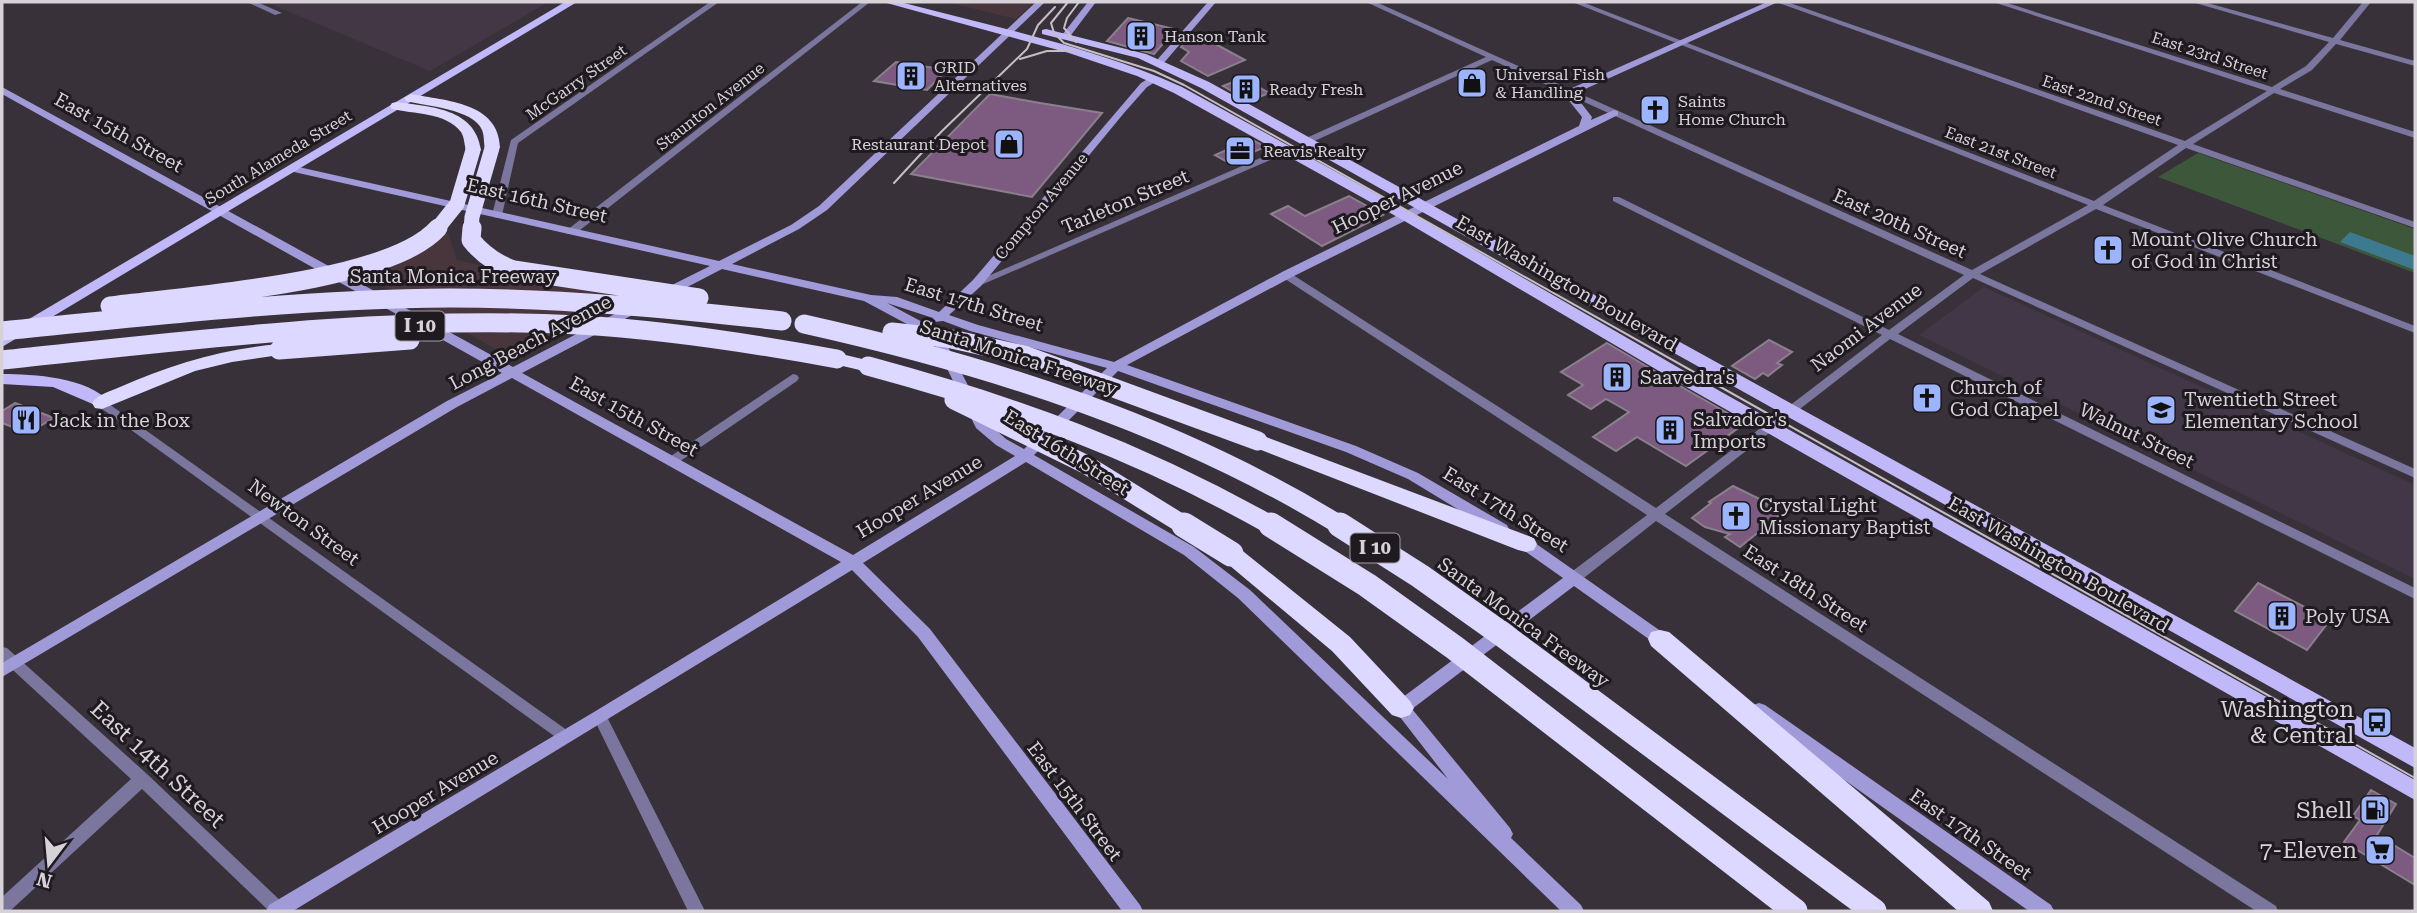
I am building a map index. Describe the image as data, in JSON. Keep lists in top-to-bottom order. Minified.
{"streets":{"highway":["Santa Monica Freeway","I 10"],"main road":["South Alameda Street","East Washington Boulevard","Newton Street"],"street":["East 23rd Street","McGarry Street","East 22nd Street","Staunton Avenue","East 15th Street","East 21st Street","Hooper Avenue","East 16th Street","Tarleton Street","Compton Avenue","East 20th Street","East 17th Street","Naomi Avenue","Long Beach Avenue","Walnut Street","East 18th Street","East 14th Street"]},"crossings":[["East 23rd Street","Naomi Avenue"],["McGarry Street","East 16th Street"],["East 22nd Street","Naomi Avenue"],["Staunton Avenue","East 16th Street"],["East 15th Street","South Alameda Street"],["East 15th Street","Hooper Avenue"],["East 15th Street","Long Beach Avenue"],["East 21st Street","Naomi Avenue"],["South Alameda Street","East 16th Street"],["Hooper Avenue","East 16th Street"],["Hooper Avenue","East 20th Street"],["Hooper Avenue","East Washington Boulevard"],["Hooper Avenue","East 17th Street"],["Hooper Avenue","Newton Street"],["Hooper Avenue","East 18th Street"],["Hooper Avenue","East 14th Street"],["East 16th Street","Compton Avenue"],["East 16th Street","East 17th Street"],["East 16th Street","Naomi Avenue"],["East 16th Street","Long Beach Avenue"],["Tarleton Street","Compton Avenue"],["Tarleton Street","East Washington Boulevard"],["Compton Avenue","East Washington Boulevard"],["Compton Avenue","East 17th Street"],["East 20th Street","Naomi Avenue"],["East Washington Boulevard","Naomi Avenue"],["East Washington Boulevard","Long Beach Avenue"],["East 17th Street","Naomi Avenue"],["Naomi Avenue","Walnut Street"],["Naomi Avenue","East 18th Street"],["Long Beach Avenue","Newton Street"],["Long Beach Avenue","East 14th Street"]],"places":{"building":["Hanson Tank","GRID Alternatives","Ready Fresh","Saavedra's","Salvador's Imports","Poly USA"],"shop":["Universal Fish & Handling","Restaurant Depot"],"church":["Saints Home Church","Mount Olive Church of God in Christ","Church of God Chapel","Crystal Light Missionary Baptist"],"office":["Reavis Realty"],"school or university":["Twentieth Street Elementary School"],"restaurant":["Jack in the Box"],"bus stop":["Washington & Central"],"fuel station":["Shell"],"supermarket":["7-Eleven"]},"north":"bottom"}
